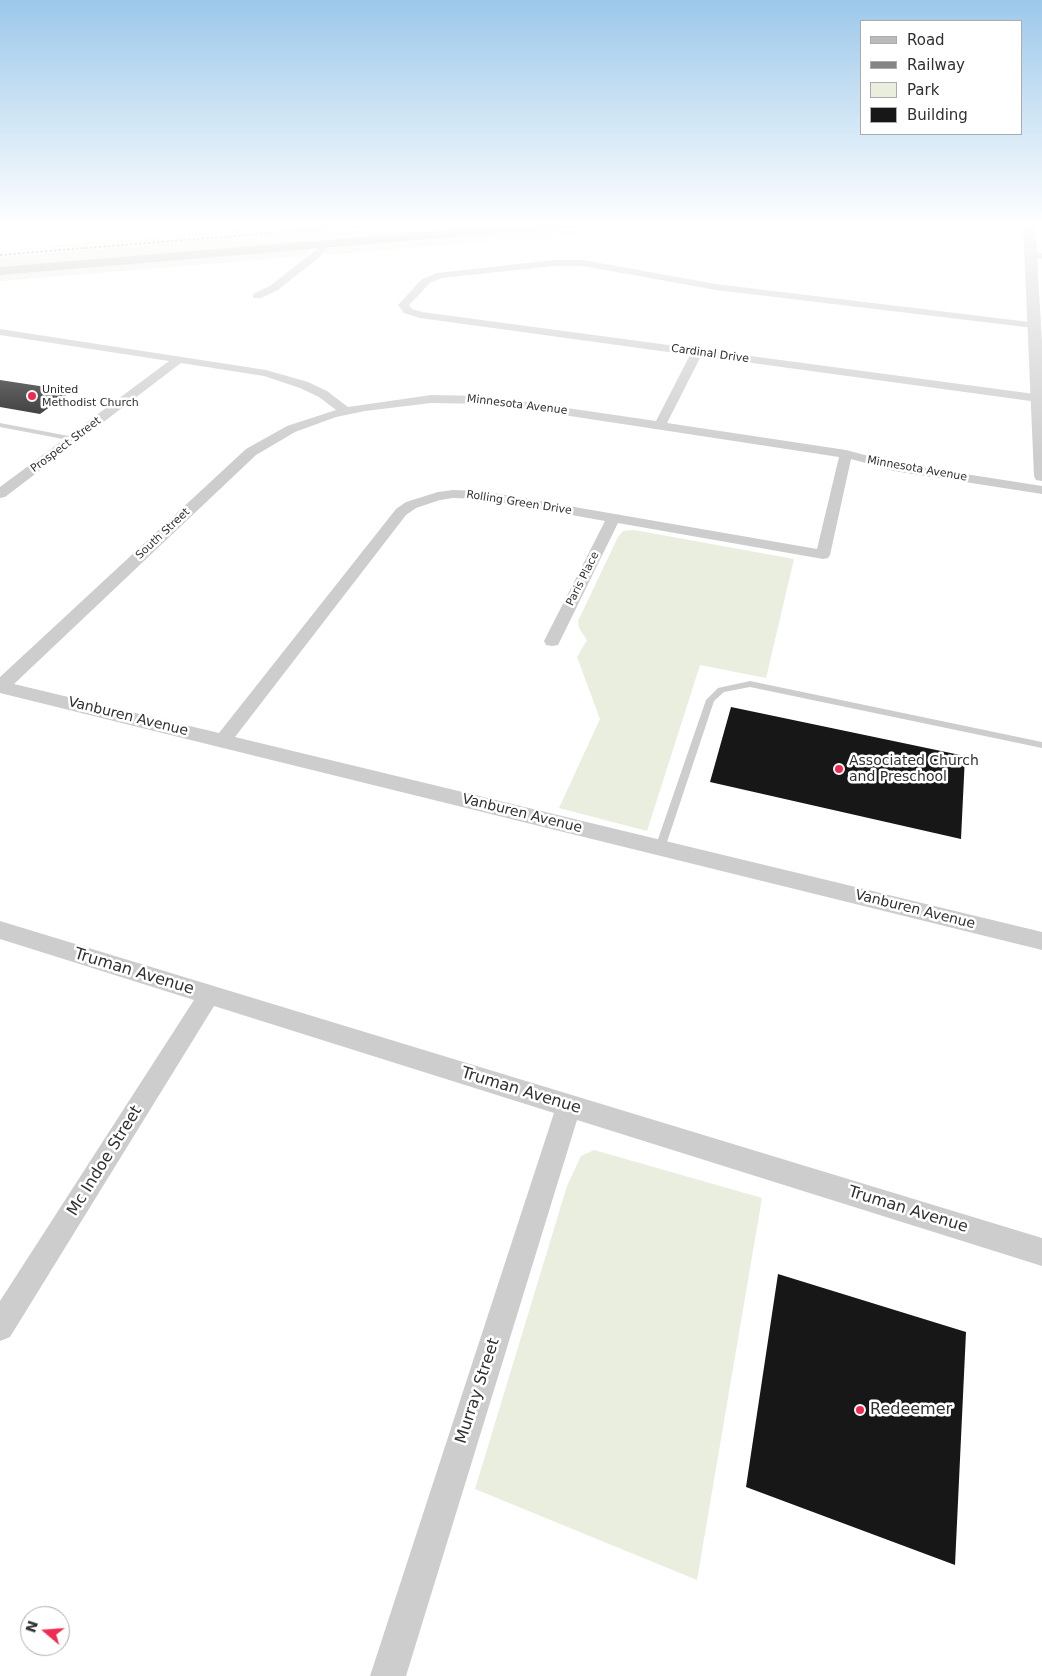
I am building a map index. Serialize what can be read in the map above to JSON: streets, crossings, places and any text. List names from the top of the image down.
{
  "streets": {
    "street": [
      "Cardinal Drive",
      "Minnesota Avenue",
      "Prospect Street",
      "Rolling Green Drive",
      "South Street",
      "Paris Place",
      "Vanburen Avenue",
      "Truman Avenue",
      "Mc Indoe Street",
      "Murray Street"
    ]
  },
  "crossings": [
    ["Minnesota Avenue", "Rolling Green Drive"],
    ["Minnesota Avenue", "South Street"],
    ["Rolling Green Drive", "Paris Place"],
    ["Rolling Green Drive", "Vanburen Avenue"],
    ["South Street", "Vanburen Avenue"],
    ["Truman Avenue", "Mc Indoe Street"],
    ["Truman Avenue", "Murray Street"]
  ],
  "places": ["United Methodist Church", "Associated Church and Preschool", "Redeemer"],
  "legend": [
    "Road",
    "Railway",
    "Park",
    "Building"
  ],
  "north": "left"
}
